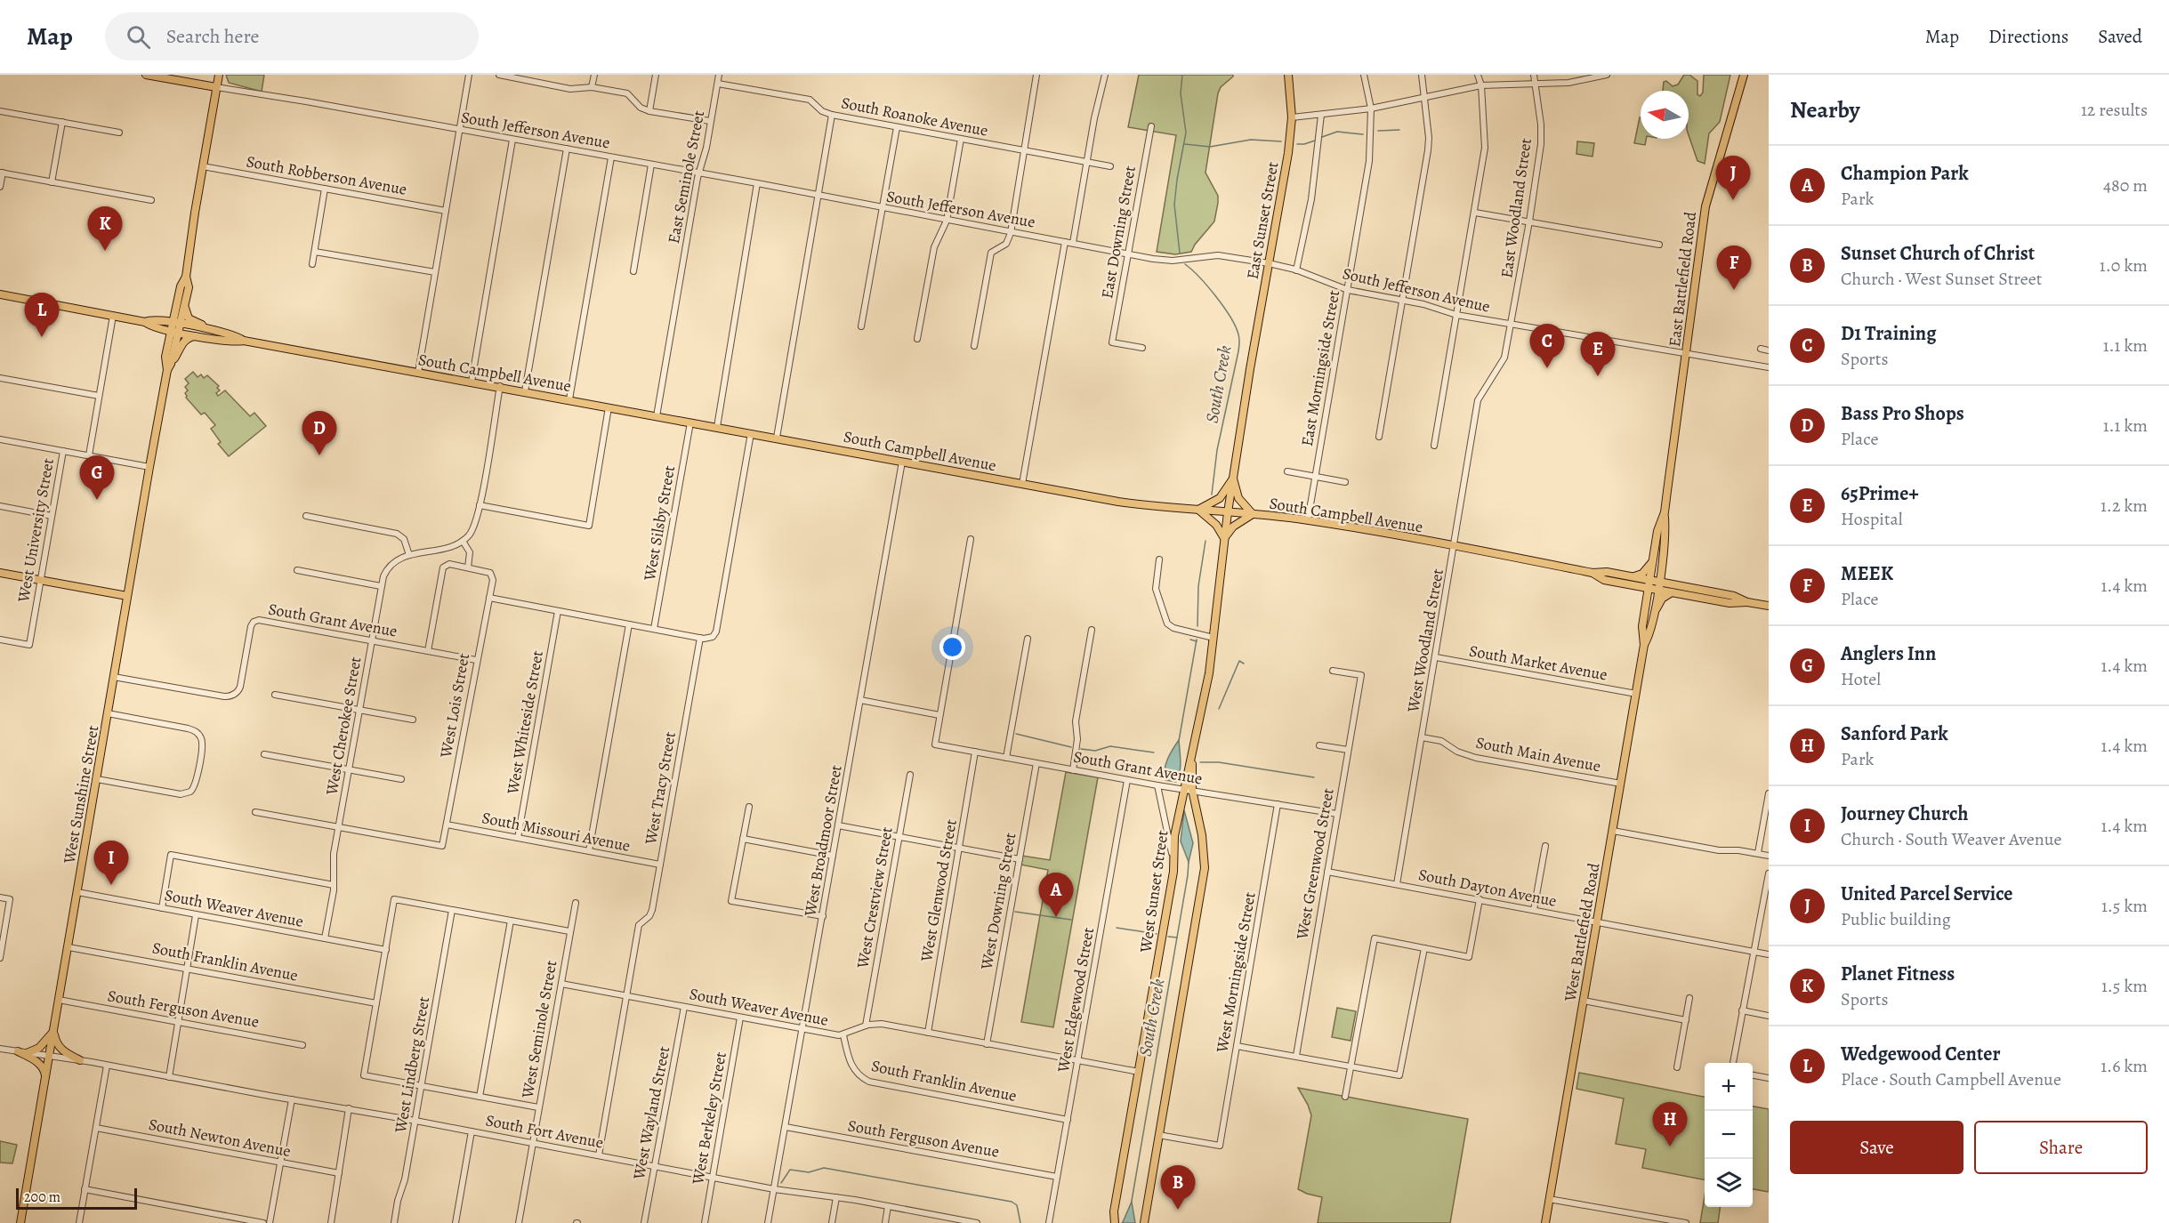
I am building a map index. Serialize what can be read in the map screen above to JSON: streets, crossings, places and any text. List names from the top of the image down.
{
  "streets": {
    "main road": [
      "South Jefferson Avenue",
      "East Sunset Street",
      "East Battlefield Road",
      "South Campbell Avenue",
      "West Sunshine Street",
      "West Sunset Street",
      "West Battlefield Road"
    ],
    "street": [
      "South Roanoke Avenue",
      "South Robberson Avenue",
      "East Seminole Street",
      "East Woodland Street",
      "East Downing Street",
      "East Morningside Street",
      "West Silsby Street",
      "West University Street",
      "South Grant Avenue",
      "West Woodland Street",
      "South Market Avenue",
      "West Lois Street",
      "West Whiteside Street",
      "West Cherokee Street",
      "South Main Avenue",
      "West Tracy Street",
      "South Missouri Avenue",
      "West Broadmoor Street",
      "West Greenwood Street",
      "South Dayton Avenue",
      "West Glenwood Street",
      "West Crestview Street",
      "West Downing Street",
      "South Weaver Avenue",
      "South Franklin Avenue",
      "West Morningside Street",
      "West Edgewood Street",
      "South Ferguson Avenue",
      "West Seminole Street",
      "West Lindberg Street",
      "West Wayland Street",
      "West Berkeley Street",
      "South Fort Avenue",
      "South Newton Avenue"
    ]
  },
  "crossings": [
    ["South Roanoke Avenue", "East Seminole Street"],
    ["South Jefferson Avenue", "East Seminole Street"],
    ["South Jefferson Avenue", "East Woodland Street"],
    ["South Jefferson Avenue", "East Sunset Street"],
    ["South Jefferson Avenue", "East Downing Street"],
    ["South Jefferson Avenue", "East Battlefield Road"],
    ["South Jefferson Avenue", "East Morningside Street"],
    ["South Jefferson Avenue", "West Sunshine Street"],
    ["South Robberson Avenue", "West Sunshine Street"],
    ["East Seminole Street", "South Campbell Avenue"],
    ["East Woodland Street", "West Woodland Street"],
    ["East Sunset Street", "West Sunset Street"],
    ["East Battlefield Road", "West Battlefield Road"],
    ["South Campbell Avenue", "West Silsby Street"],
    ["South Campbell Avenue", "West Woodland Street"],
    ["South Campbell Avenue", "West Sunshine Street"],
    ["South Campbell Avenue", "West Broadmoor Street"],
    ["South Campbell Avenue", "West Sunset Street"],
    ["South Campbell Avenue", "West Battlefield Road"],
    ["South Grant Avenue", "West Lois Street"],
    ["South Grant Avenue", "West Cherokee Street"],
    ["South Grant Avenue", "West Sunshine Street"],
    ["South Grant Avenue", "West Greenwood Street"],
    ["South Grant Avenue", "West Glenwood Street"],
    ["South Grant Avenue", "West Sunset Street"],
    ["South Grant Avenue", "West Downing Street"],
    ["South Grant Avenue", "West Morningside Street"],
    ["South Grant Avenue", "West Edgewood Street"],
    ["West Woodland Street", "South Market Avenue"],
    ["West Woodland Street", "South Main Avenue"],
    ["West Woodland Street", "South Dayton Avenue"],
    ["South Market Avenue", "West Battlefield Road"],
    ["West Lois Street", "West Cherokee Street"],
    ["West Lois Street", "South Missouri Avenue"],
    ["West Whiteside Street", "South Missouri Avenue"],
    ["West Cherokee Street", "South Weaver Avenue"],
    ["South Main Avenue", "West Battlefield Road"],
    ["West Tracy Street", "South Missouri Avenue"],
    ["West Tracy Street", "South Weaver Avenue"],
    ["West Tracy Street", "South Fort Avenue"],
    ["West Sunshine Street", "South Weaver Avenue"],
    ["West Sunshine Street", "South Franklin Avenue"],
    ["West Sunshine Street", "South Ferguson Avenue"],
    ["West Sunshine Street", "South Fort Avenue"],
    ["West Broadmoor Street", "South Weaver Avenue"],
    ["West Broadmoor Street", "South Ferguson Avenue"],
    ["West Broadmoor Street", "South Fort Avenue"],
    ["West Greenwood Street", "South Dayton Avenue"],
    ["South Dayton Avenue", "West Battlefield Road"],
    ["West Glenwood Street", "South Weaver Avenue"],
    ["West Sunset Street", "South Weaver Avenue"],
    ["West Sunset Street", "West Morningside Street"],
    ["West Crestview Street", "South Weaver Avenue"],
    ["West Downing Street", "South Weaver Avenue"],
    ["South Weaver Avenue", "South Franklin Avenue"],
    ["South Weaver Avenue", "West Edgewood Street"],
    ["South Weaver Avenue", "West Seminole Street"],
    ["South Weaver Avenue", "West Wayland Street"],
    ["South Weaver Avenue", "West Berkeley Street"],
    ["South Franklin Avenue", "West Edgewood Street"],
    ["West Edgewood Street", "South Ferguson Avenue"],
    ["West Seminole Street", "South Fort Avenue"],
    ["West Lindberg Street", "South Fort Avenue"],
    ["West Wayland Street", "South Fort Avenue"],
    ["West Berkeley Street", "South Fort Avenue"]
  ],
  "water": ["South Creek"],
  "scale_bar": "200 m",
  "north": "left",
  "page": {
    "header": "Map",
    "search": "Search here",
    "nav": ["Map", "Directions", "Saved"],
    "heading": ["Nearby", "12 results"],
    "list": [
      {
        "mark": "A",
        "name": "Champion Park",
        "note": "Park",
        "value": "480 m"
      },
      {
        "mark": "B",
        "name": "Sunset Church of Christ",
        "note": "Church · West Sunset Street",
        "value": "1.0 km"
      },
      {
        "mark": "C",
        "name": "D1 Training",
        "note": "Sports",
        "value": "1.1 km"
      },
      {
        "mark": "D",
        "name": "Bass Pro Shops",
        "note": "Place",
        "value": "1.1 km"
      },
      {
        "mark": "E",
        "name": "65Prime+",
        "note": "Hospital",
        "value": "1.2 km"
      },
      {
        "mark": "F",
        "name": "MEEK",
        "note": "Place",
        "value": "1.4 km"
      },
      {
        "mark": "G",
        "name": "Anglers Inn",
        "note": "Hotel",
        "value": "1.4 km"
      },
      {
        "mark": "H",
        "name": "Sanford Park",
        "note": "Park",
        "value": "1.4 km"
      },
      {
        "mark": "I",
        "name": "Journey Church",
        "note": "Church · South Weaver Avenue",
        "value": "1.4 km"
      },
      {
        "mark": "J",
        "name": "United Parcel Service",
        "note": "Public building",
        "value": "1.5 km"
      },
      {
        "mark": "K",
        "name": "Planet Fitness",
        "note": "Sports",
        "value": "1.5 km"
      },
      {
        "mark": "L",
        "name": "Wedgewood Center",
        "note": "Place · South Campbell Avenue",
        "value": "1.6 km"
      }
    ],
    "pins": [
      "J",
      "K",
      "F",
      "L",
      "C",
      "E",
      "D",
      "G",
      "I",
      "A",
      "H",
      "B"
    ],
    "map_buttons": ["+", "−"],
    "buttons": ["Save", "Share"],
    "scale": "200 m"
  }
}
